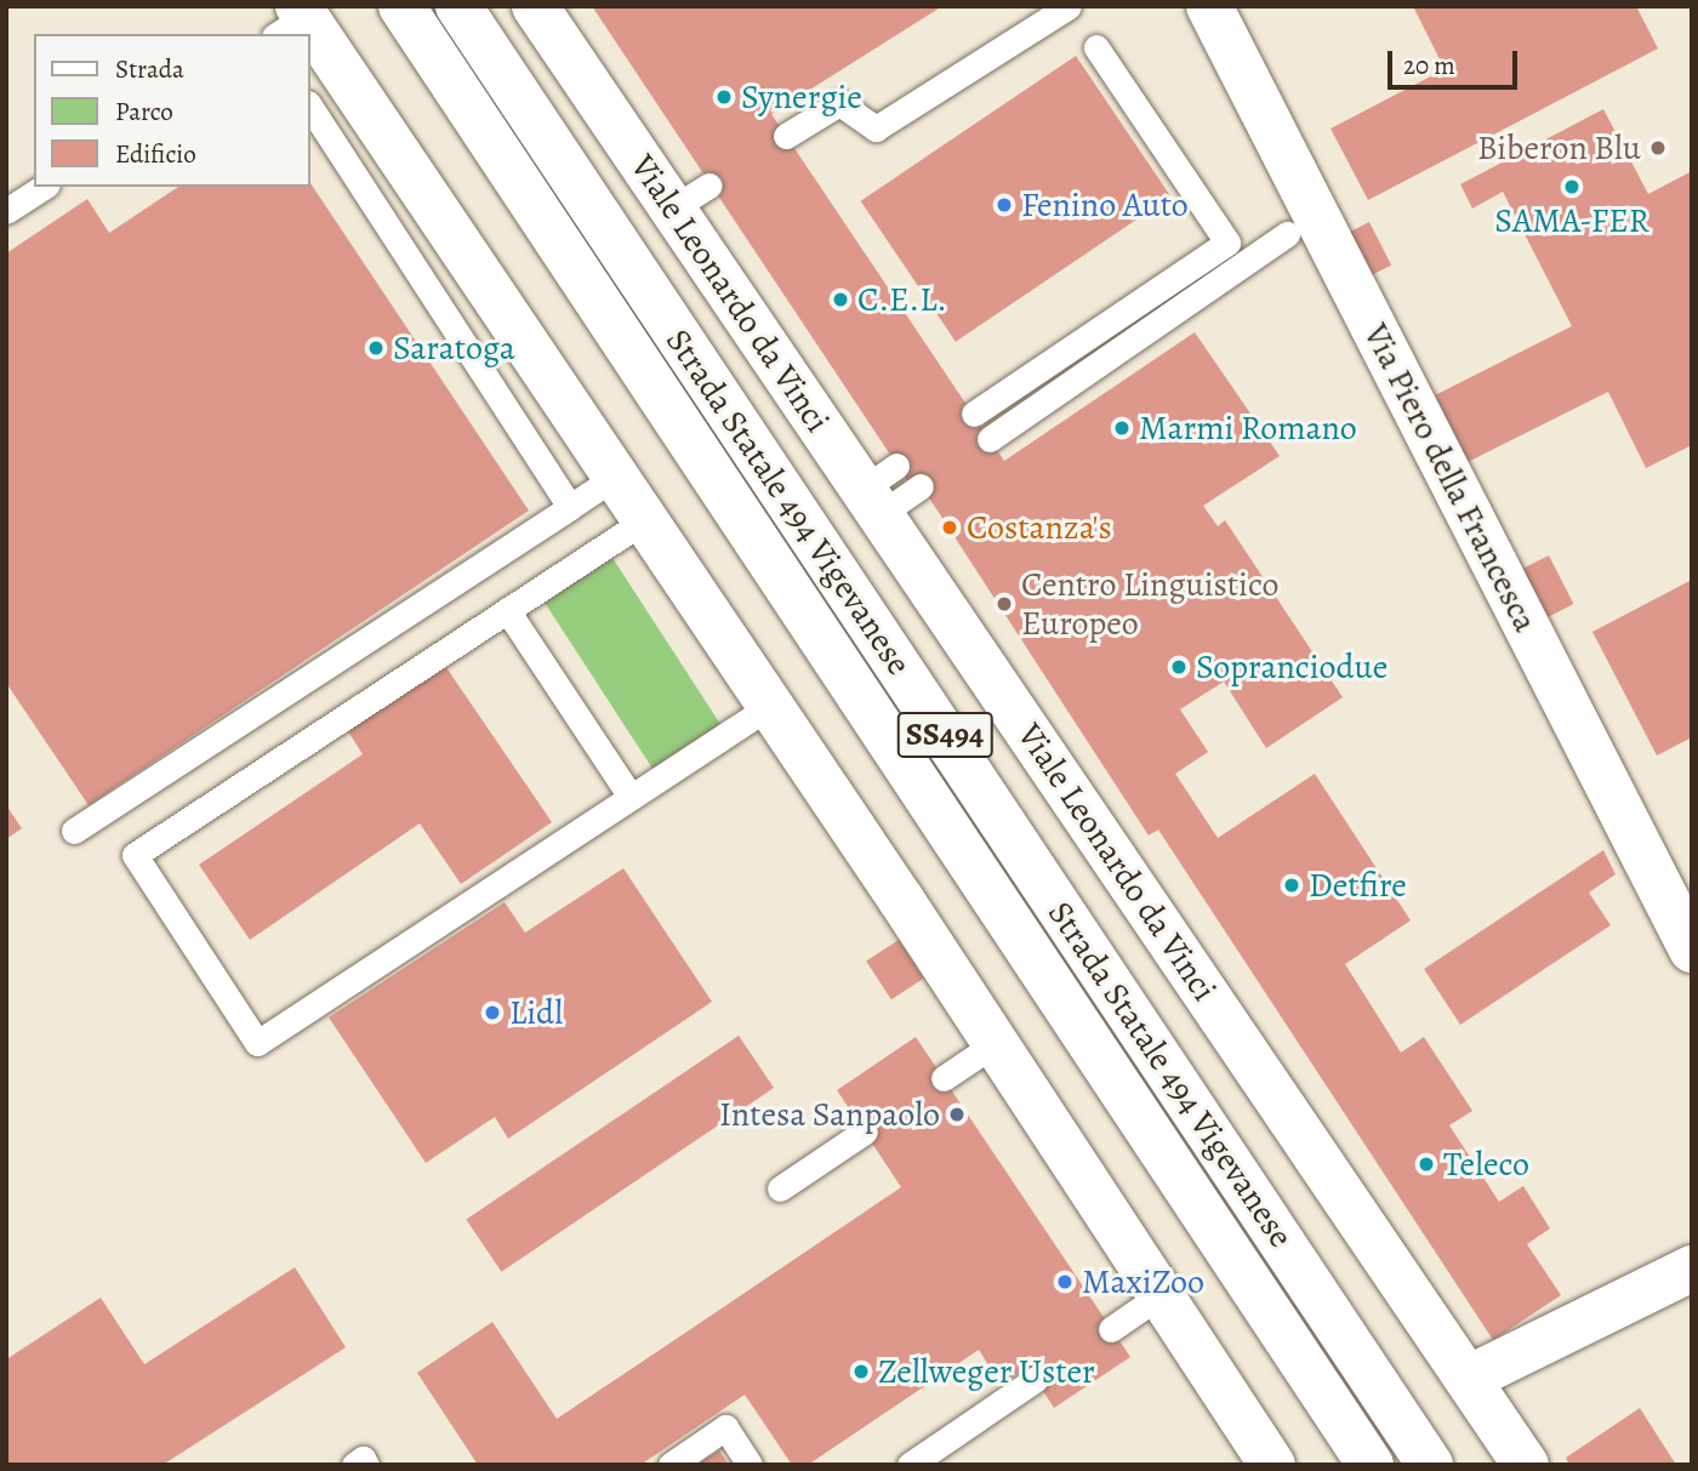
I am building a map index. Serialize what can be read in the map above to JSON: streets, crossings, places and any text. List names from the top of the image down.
{
  "streets": {
    "street": [
      "Viale Leonardo da Vinci",
      "Via Piero della Francesca",
      "Strada Statale 494 Vigevanese",
      "SS494"
    ]
  },
  "places": [
    "Synergie",
    "Biberon Blu",
    "SAMA-FER",
    "Fenino Auto",
    "C.E.L.",
    "Saratoga",
    "Marmi Romano",
    "Costanza's",
    "Centro Linguistico Europeo",
    "Sopranciodue",
    "Detfire",
    "Lidl",
    "Intesa Sanpaolo",
    "Teleco",
    "MaxiZoo",
    "Zellweger Uster"
  ],
  "legend": ["Strada", "Parco", "Edificio"],
  "scale_bar": "20 m"
}
